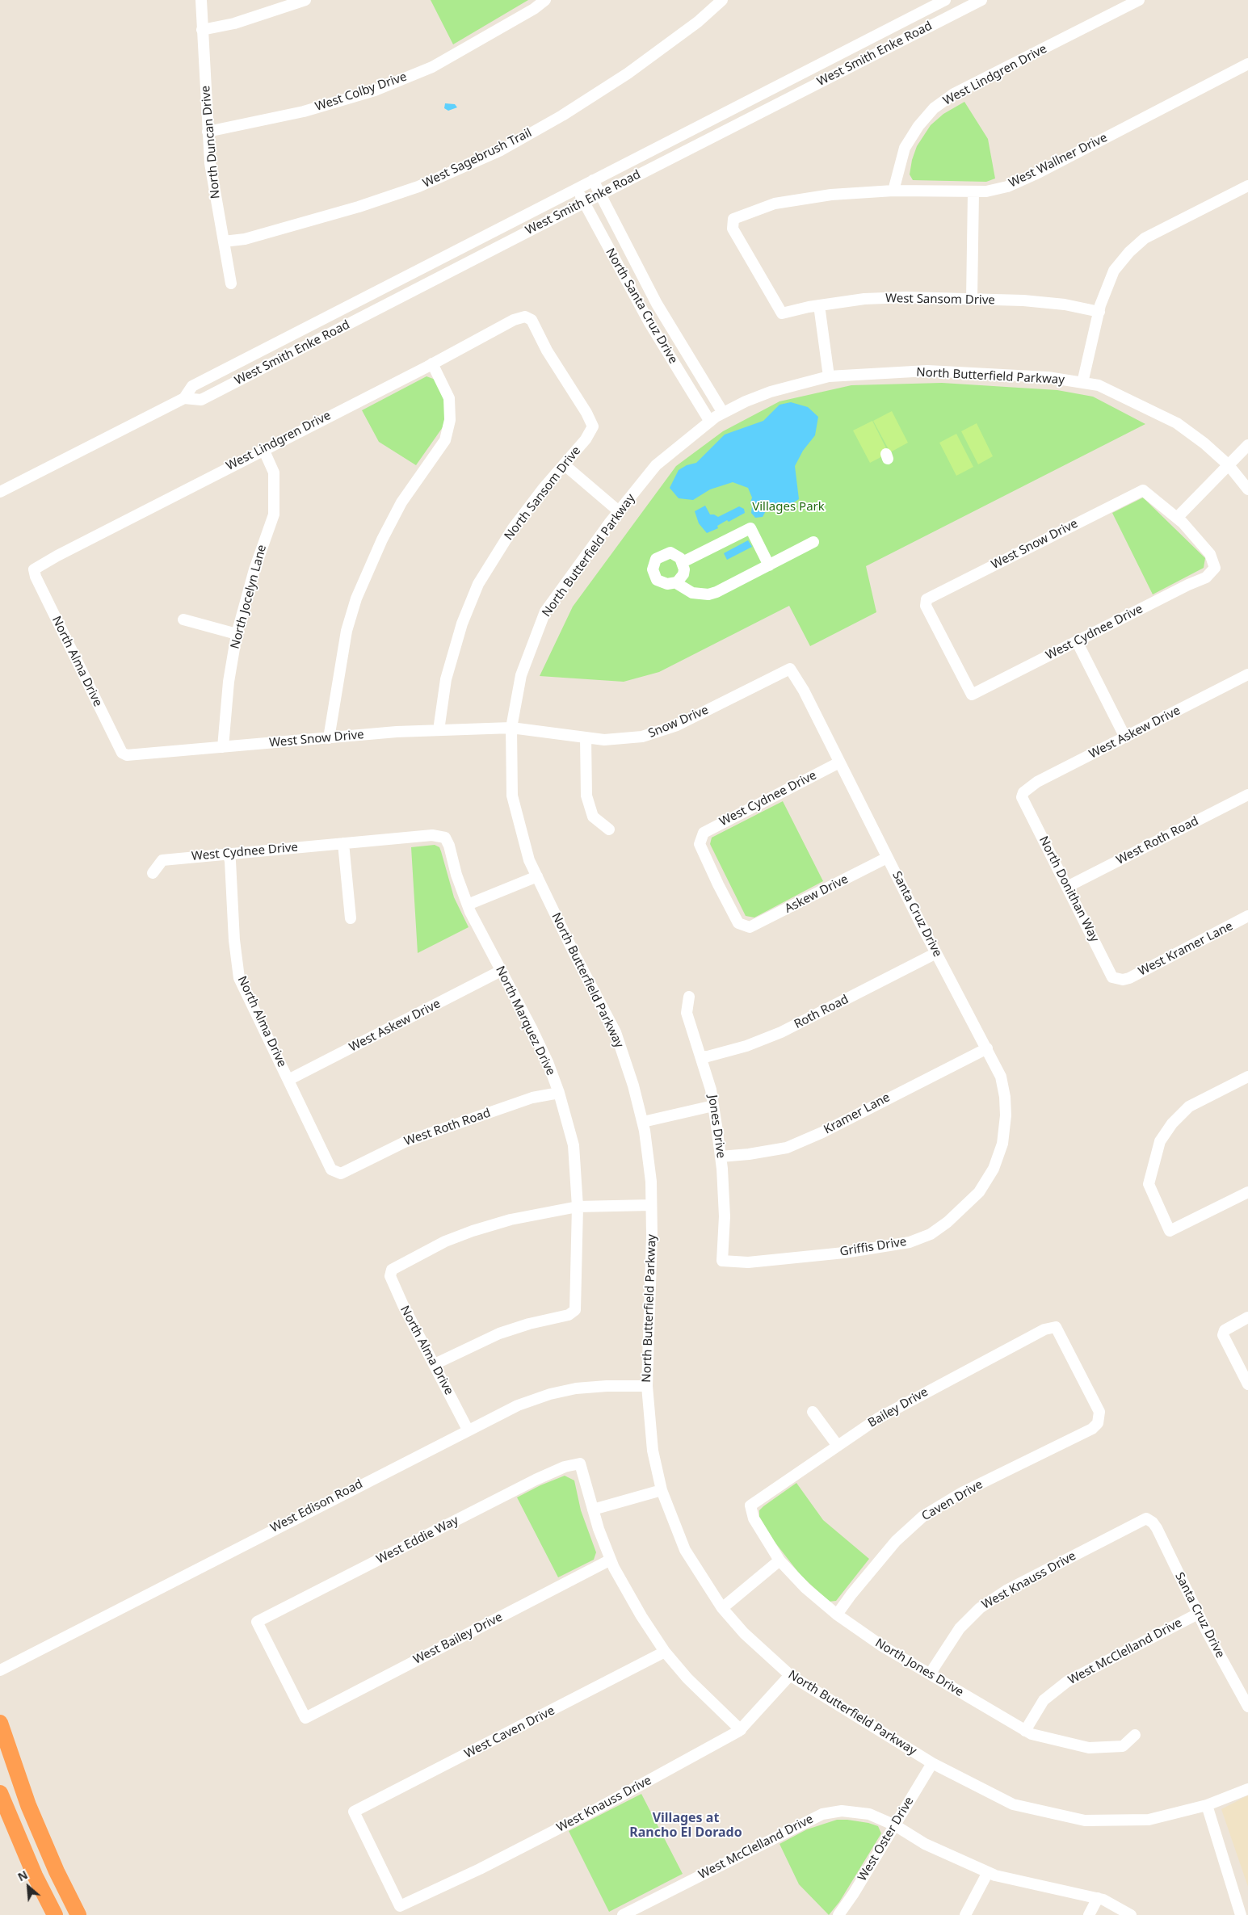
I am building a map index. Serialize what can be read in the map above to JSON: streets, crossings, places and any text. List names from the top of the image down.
{
  "streets": {
    "street": [
      "West Smith Enke Road",
      "West Lindgren Drive",
      "West Colby Drive",
      "North Duncan Drive",
      "West Sagebrush Trail",
      "West Wallner Drive",
      "West Sansom Drive",
      "North Santa Cruz Drive",
      "North Butterfield Parkway",
      "North Sansom Drive",
      "West Snow Drive",
      "North Jocelyn Lane",
      "West Cydnee Drive",
      "North Alma Drive",
      "Snow Drive",
      "West Askew Drive",
      "West Roth Road",
      "North Donithan Way",
      "Askew Drive",
      "Santa Cruz Drive",
      "West Kramer Lane",
      "Roth Road",
      "North Marquez Drive",
      "Kramer Lane",
      "Jones Drive",
      "Griffis Drive",
      "Bailey Drive",
      "Caven Drive",
      "West Edison Road",
      "West Eddie Way",
      "West Knauss Drive",
      "West Bailey Drive",
      "West McClelland Drive",
      "North Jones Drive",
      "West Caven Drive",
      "West Oster Drive"
    ]
  },
  "crossings": [
    ["West Smith Enke Road", "North Santa Cruz Drive"],
    ["West Lindgren Drive", "West Wallner Drive"],
    ["West Lindgren Drive", "North Sansom Drive"],
    ["West Lindgren Drive", "North Jocelyn Lane"],
    ["West Lindgren Drive", "North Alma Drive"],
    ["West Colby Drive", "North Duncan Drive"],
    ["North Duncan Drive", "West Sagebrush Trail"],
    ["West Wallner Drive", "West Sansom Drive"],
    ["North Santa Cruz Drive", "North Butterfield Parkway"],
    ["North Butterfield Parkway", "West Snow Drive"],
    ["North Butterfield Parkway", "Snow Drive"],
    ["North Butterfield Parkway", "West Edison Road"],
    ["North Butterfield Parkway", "West Knauss Drive"],
    ["North Butterfield Parkway", "West Oster Drive"],
    ["North Sansom Drive", "West Snow Drive"],
    ["West Snow Drive", "North Jocelyn Lane"],
    ["West Snow Drive", "West Cydnee Drive"],
    ["West Snow Drive", "North Alma Drive"],
    ["West Snow Drive", "Snow Drive"],
    ["West Cydnee Drive", "North Alma Drive"],
    ["West Cydnee Drive", "Askew Drive"],
    ["West Cydnee Drive", "Santa Cruz Drive"],
    ["West Cydnee Drive", "North Marquez Drive"],
    ["North Alma Drive", "West Askew Drive"],
    ["North Alma Drive", "West Roth Road"],
    ["North Alma Drive", "North Marquez Drive"],
    ["North Alma Drive", "West Edison Road"],
    ["Snow Drive", "Santa Cruz Drive"],
    ["West Askew Drive", "North Donithan Way"],
    ["West Askew Drive", "North Marquez Drive"],
    ["West Roth Road", "North Donithan Way"],
    ["West Roth Road", "North Marquez Drive"],
    ["North Donithan Way", "West Kramer Lane"],
    ["Askew Drive", "Santa Cruz Drive"],
    ["Santa Cruz Drive", "Roth Road"],
    ["Santa Cruz Drive", "Kramer Lane"],
    ["Santa Cruz Drive", "Griffis Drive"],
    ["Santa Cruz Drive", "West Knauss Drive"],
    ["Santa Cruz Drive", "West McClelland Drive"],
    ["Roth Road", "Jones Drive"],
    ["Kramer Lane", "Jones Drive"],
    ["Jones Drive", "Griffis Drive"],
    ["Bailey Drive", "Caven Drive"],
    ["Bailey Drive", "North Jones Drive"],
    ["Caven Drive", "North Jones Drive"],
    ["West Eddie Way", "West Bailey Drive"],
    ["West Knauss Drive", "North Jones Drive"],
    ["West Knauss Drive", "West Caven Drive"],
    ["West McClelland Drive", "North Jones Drive"],
    ["West McClelland Drive", "West Oster Drive"]
  ],
  "districts": ["Villages at Rancho El Dorado"],
  "parks": ["Villages Park"],
  "north": "top left"
}
